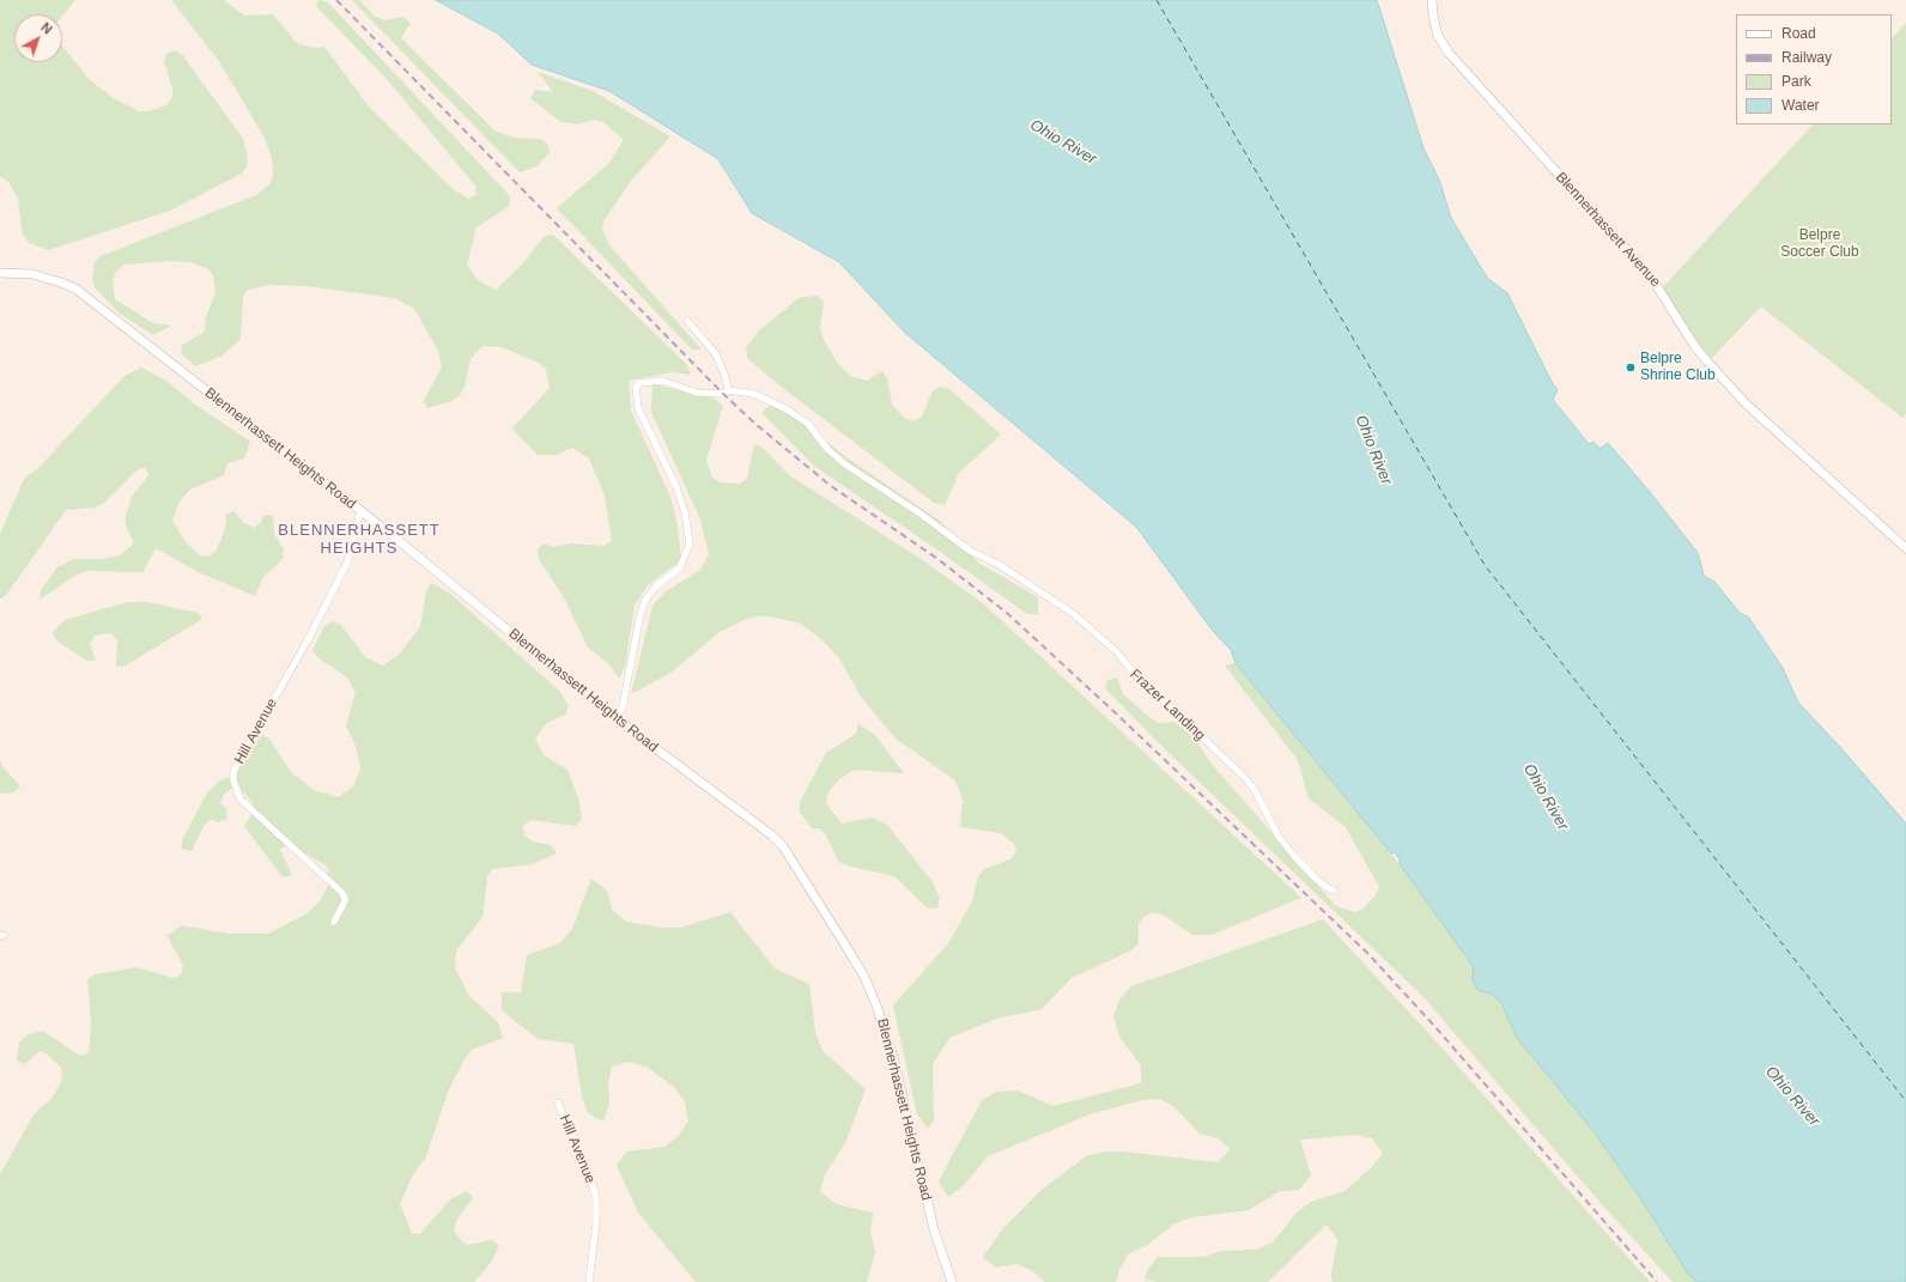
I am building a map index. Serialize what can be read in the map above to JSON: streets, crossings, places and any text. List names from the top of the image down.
{
  "streets": {
    "street": [
      "Blennerhassett Avenue",
      "Blennerhassett Heights Road",
      "Frazer Landing",
      "Hill Avenue"
    ]
  },
  "crossings": [
    ["Blennerhassett Heights Road", "Frazer Landing"],
    ["Blennerhassett Heights Road", "Hill Avenue"]
  ],
  "districts": ["BLENNERHASSETT HEIGHTS"],
  "water": ["Ohio River"],
  "parks": ["Belpre Soccer Club"],
  "places": ["Belpre Shrine Club"],
  "legend": [
    "Road",
    "Railway",
    "Park",
    "Water"
  ],
  "north": "top right"
}
